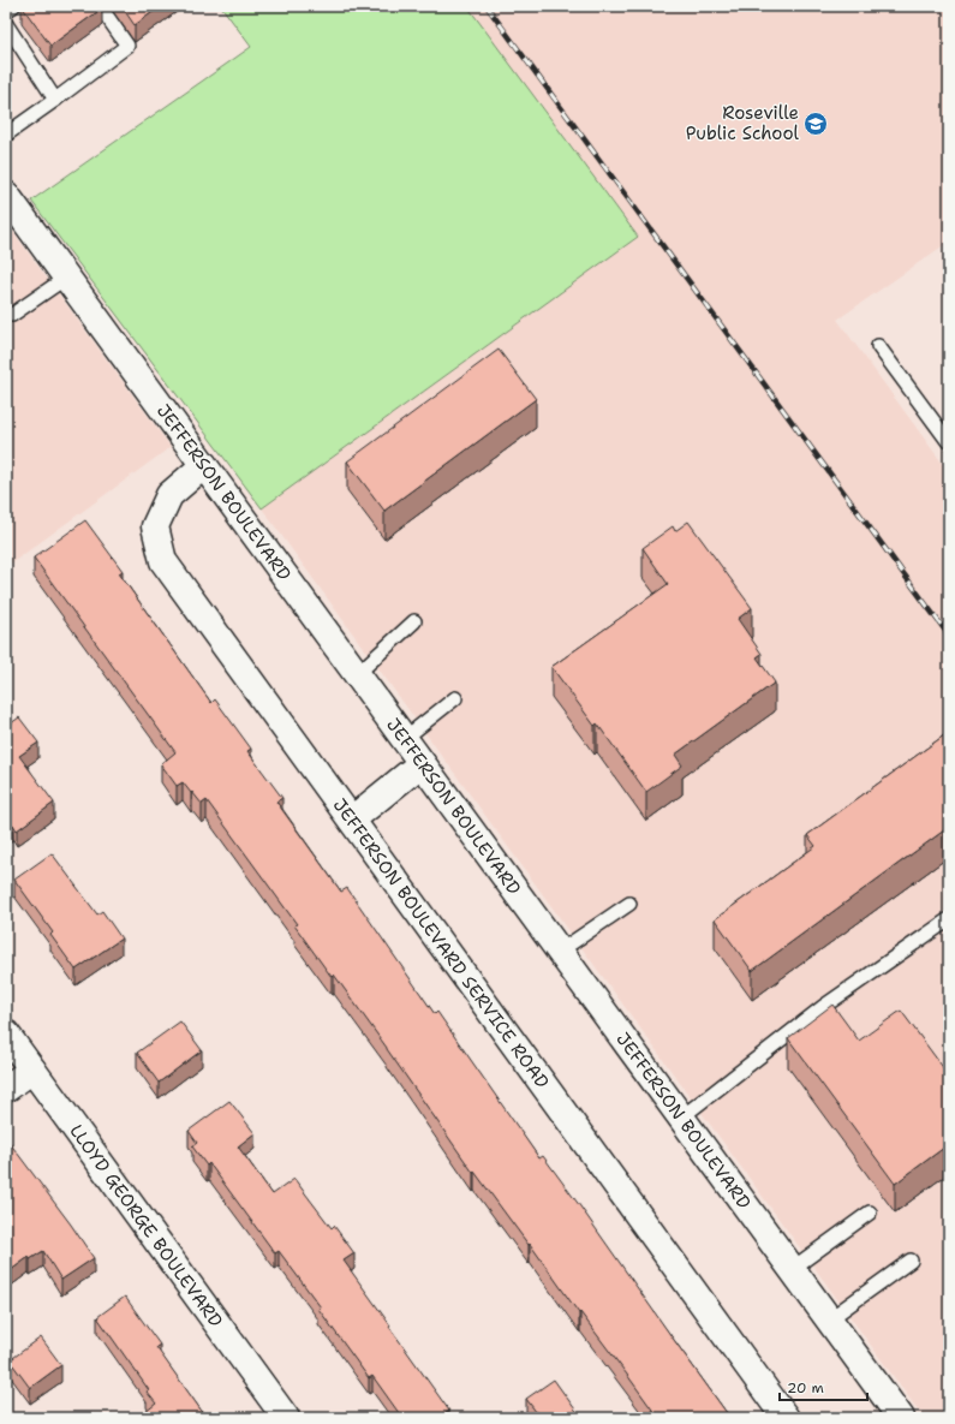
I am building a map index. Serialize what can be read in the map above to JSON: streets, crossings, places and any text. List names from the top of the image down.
{
  "streets": {
    "street": ["JEFFERSON BOULEVARD", "JEFFERSON BOULEVARD SERVICE ROAD", "LLOYD GEORGE BOULEVARD"]
  },
  "crossings": [
    ["JEFFERSON BOULEVARD", "JEFFERSON BOULEVARD SERVICE ROAD"]
  ],
  "places": {
    "school or university": ["Roseville Public School"]
  },
  "scale_bar": "20 m"
}
